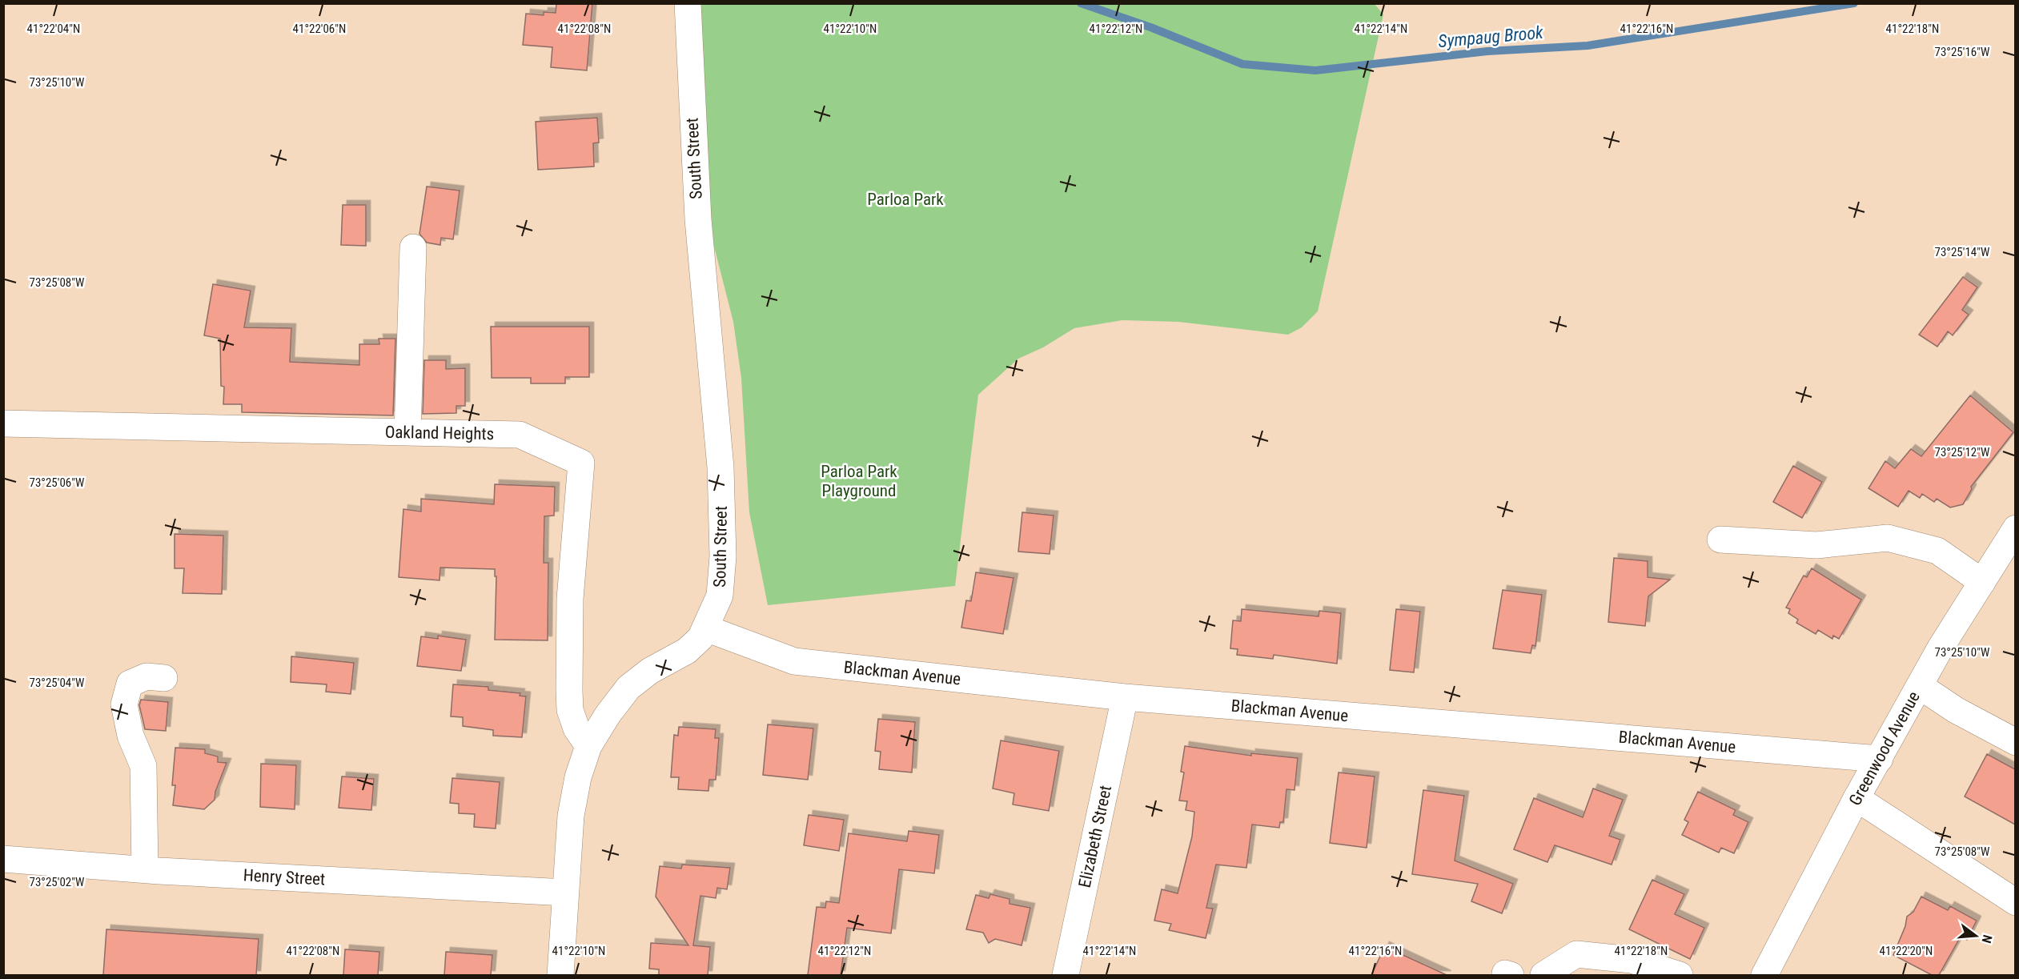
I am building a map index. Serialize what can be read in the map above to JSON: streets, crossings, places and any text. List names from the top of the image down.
{
  "streets": {
    "street": [
      "South Street",
      "Oakland Heights",
      "Blackman Avenue",
      "Greenwood Avenue",
      "Elizabeth Street",
      "Henry Street"
    ]
  },
  "crossings": [
    ["South Street", "Oakland Heights"],
    ["South Street", "Blackman Avenue"],
    ["South Street", "Henry Street"],
    ["Blackman Avenue", "Greenwood Avenue"],
    ["Blackman Avenue", "Elizabeth Street"]
  ],
  "water": ["Sympaug Brook"],
  "parks": ["Parloa Park", "Parloa Park Playground"],
  "north": "right",
  "coordinates": [
    "41°22'04\"N",
    "41°22'06\"N",
    "41°22'08\"N",
    "41°22'10\"N",
    "41°22'12\"N",
    "41°22'14\"N",
    "41°22'16\"N",
    "41°22'18\"N",
    "73°25'16\"W",
    "73°25'10\"W",
    "73°25'14\"W",
    "73°25'08\"W",
    "73°25'12\"W",
    "73°25'06\"W",
    "73°25'04\"W",
    "73°25'02\"W",
    "41°22'20\"N"
  ]
}
